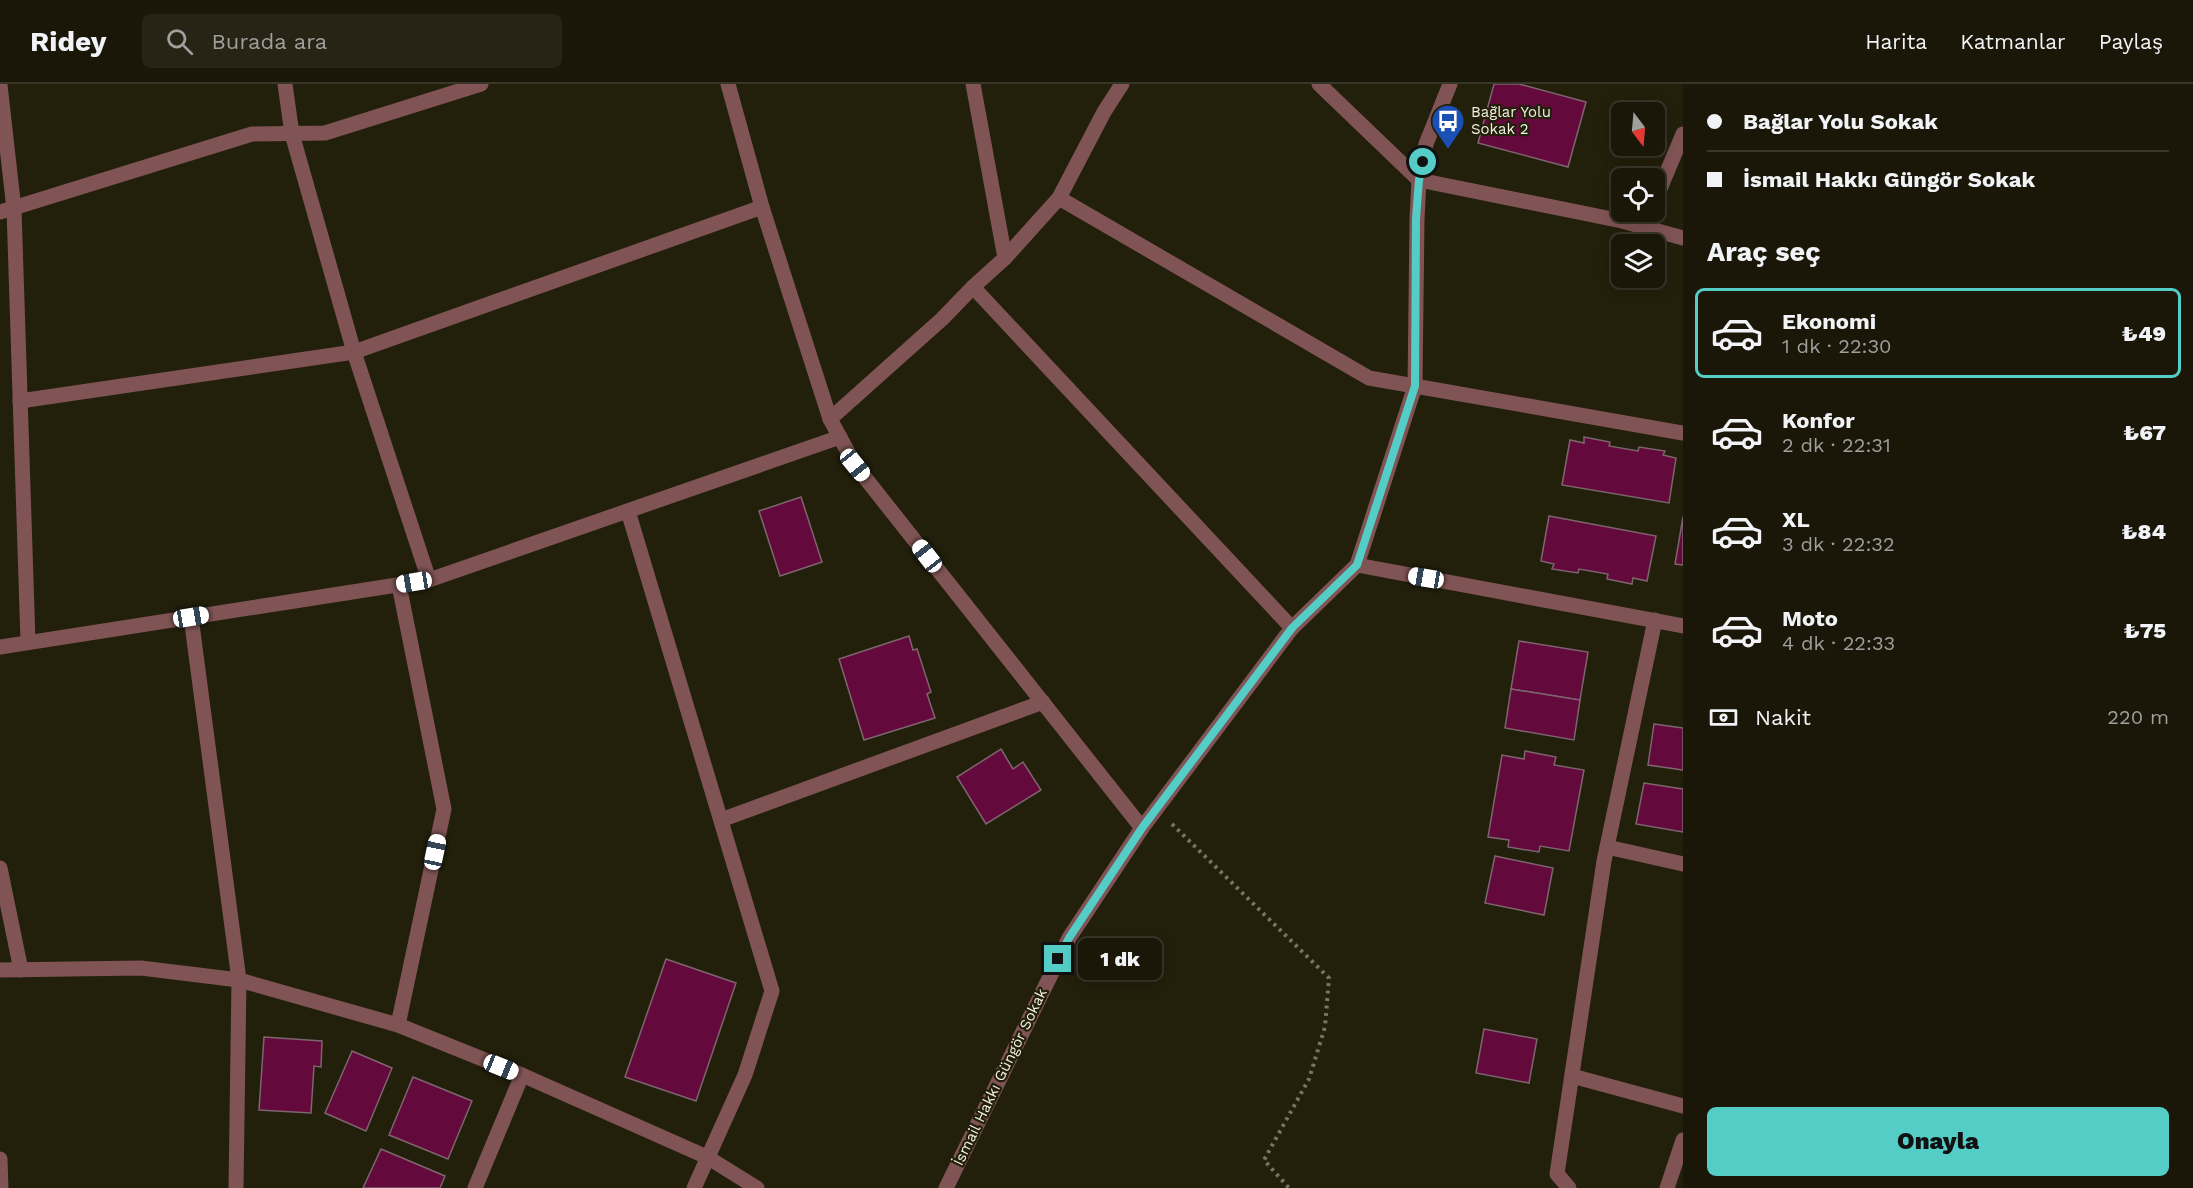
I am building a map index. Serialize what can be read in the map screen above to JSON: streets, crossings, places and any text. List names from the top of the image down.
{
  "streets": {
    "street": ["İsmail Hakkı Güngör Sokak"]
  },
  "places": {
    "bus stop": ["Bağlar Yolu Sokak 2"]
  },
  "north": "bottom",
  "page": {
    "header": "Ridey",
    "search": "Burada ara",
    "nav": ["Harita", "Katmanlar", "Paylaş"],
    "banner": ["Bağlar Yolu Sokak", "İsmail Hakkı Güngör Sokak"],
    "heading": "Araç seç",
    "list": [
      {
        "name": "Ekonomi",
        "note": "1 dk · 22:30",
        "value": "₺49"
      },
      {
        "name": "Konfor",
        "note": "2 dk · 22:31",
        "value": "₺67"
      },
      {
        "name": "XL",
        "note": "3 dk · 22:32",
        "value": "₺84"
      },
      {
        "name": "Moto",
        "note": "4 dk · 22:33",
        "value": "₺75"
      }
    ],
    "pay": ["Nakit", "220 m"],
    "bubble": "1 dk",
    "buttons": "Onayla"
  }
}
